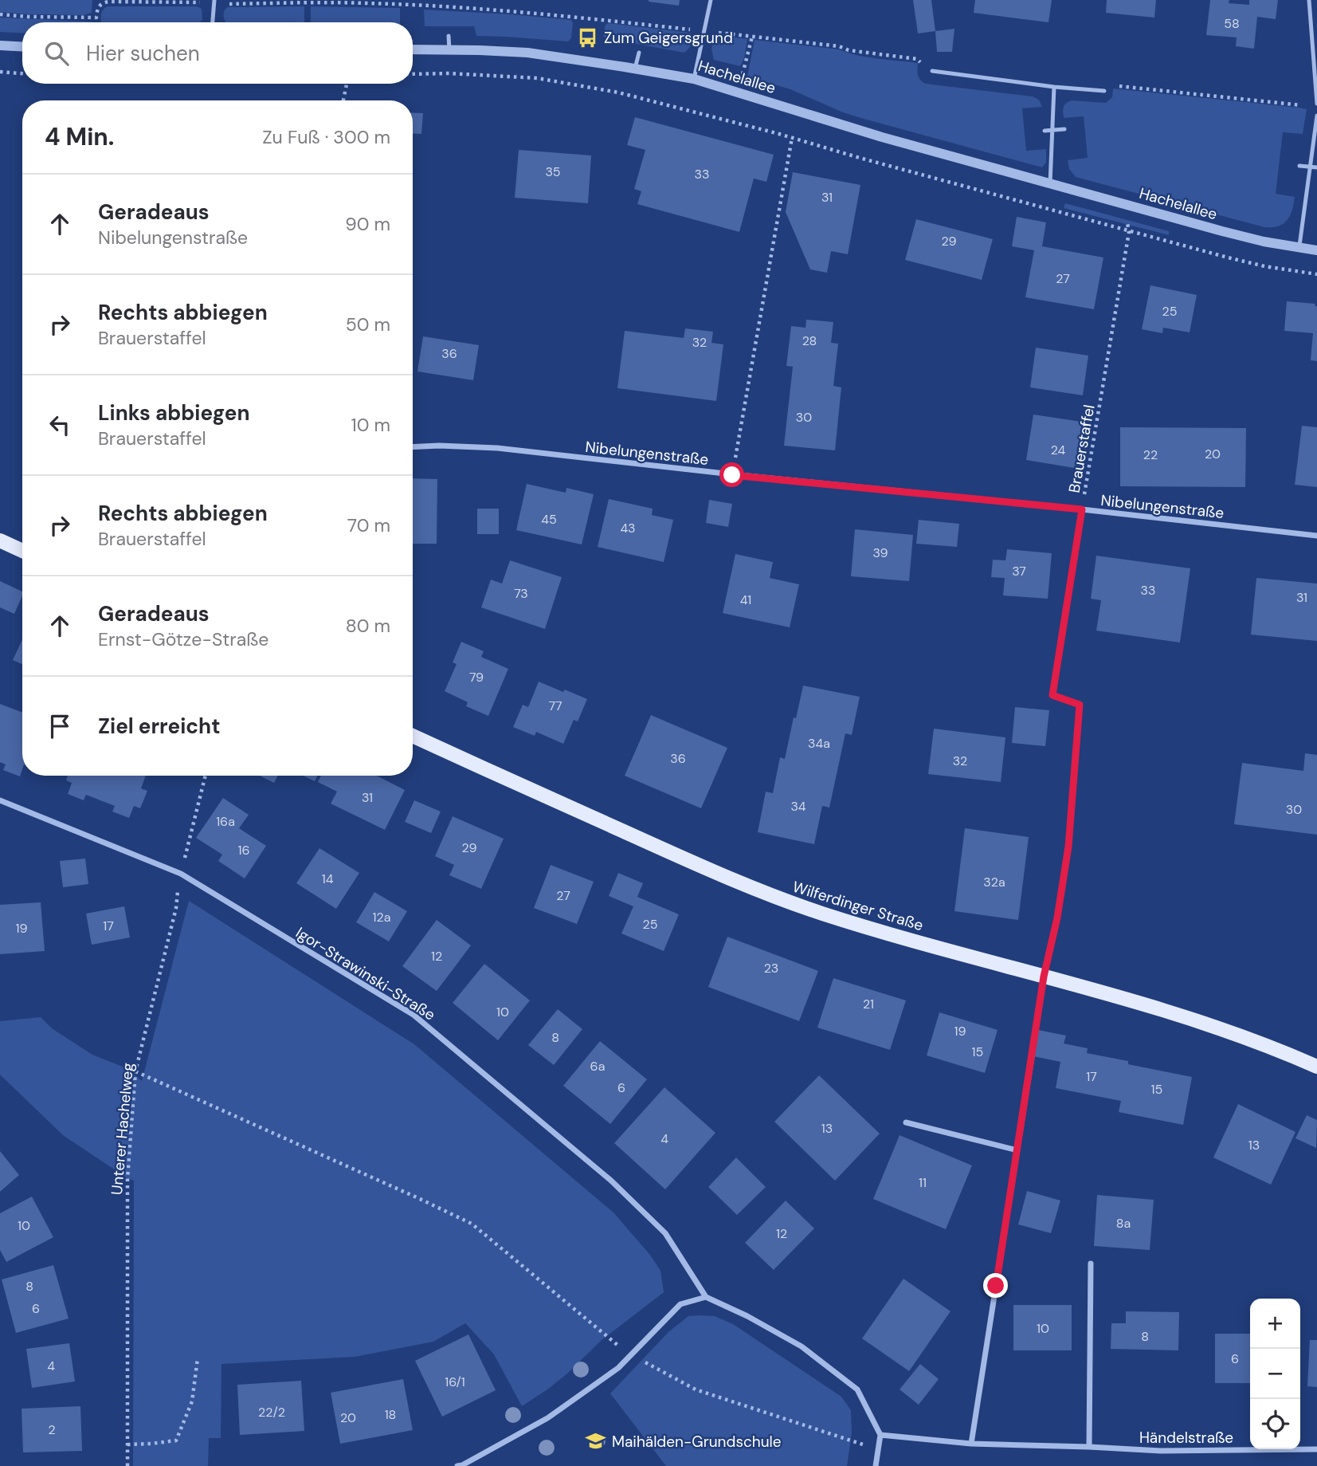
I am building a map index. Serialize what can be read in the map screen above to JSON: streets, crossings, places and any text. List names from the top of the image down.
{
  "streets": {
    "main road": ["Wilferdinger Straße"],
    "street": [
      "Hachelallee",
      "Nibelungenstraße",
      "Igor-Strawinski-Straße",
      "Händelstraße"
    ],
    "path": ["Brauerstaffel", "Unterer Hachelweg"]
  },
  "crossings": [
    ["Hachelallee", "Brauerstaffel"],
    ["Brauerstaffel", "Nibelungenstraße"],
    ["Brauerstaffel", "Wilferdinger Straße"],
    ["Igor-Strawinski-Straße", "Unterer Hachelweg"]
  ],
  "places": {
    "bus stop": ["Zum Geigersgrund"],
    "school or university": ["Maihälden-Grundschule"]
  },
  "house_numbers": [
    "58",
    "35",
    "33",
    "31",
    "29",
    "27",
    "25",
    "28",
    "32",
    "36",
    "30",
    "24",
    "20",
    "22",
    "45",
    "43",
    "39",
    "37",
    "33",
    "73",
    "31",
    "41",
    "79",
    "77",
    "34a",
    "36",
    "32",
    "31",
    "34",
    "30",
    "16a",
    "29",
    "16",
    "14",
    "32a",
    "27",
    "12a",
    "25",
    "17",
    "19",
    "12",
    "23",
    "21",
    "10",
    "19",
    "8",
    "15",
    "6a",
    "17",
    "6",
    "15",
    "13",
    "4",
    "13",
    "11",
    "8a",
    "10",
    "12",
    "8",
    "6",
    "10",
    "8",
    "6",
    "4",
    "16/1",
    "22/2",
    "18",
    "20",
    "2"
  ],
  "page": {
    "search": "Hier suchen",
    "heading": ["4 Min.", "Zu Fuß · 300 m"],
    "list": [
      ["Geradeaus", "Nibelungenstraße", "90 m"],
      ["Rechts abbiegen", "Brauerstaffel", "50 m"],
      ["Links abbiegen", "Brauerstaffel", "10 m"],
      ["Rechts abbiegen", "Brauerstaffel", "70 m"],
      ["Geradeaus", "Ernst-Götze-Straße", "80 m"],
      "Ziel erreicht"
    ],
    "map_buttons": ["+", "−"]
  }
}
